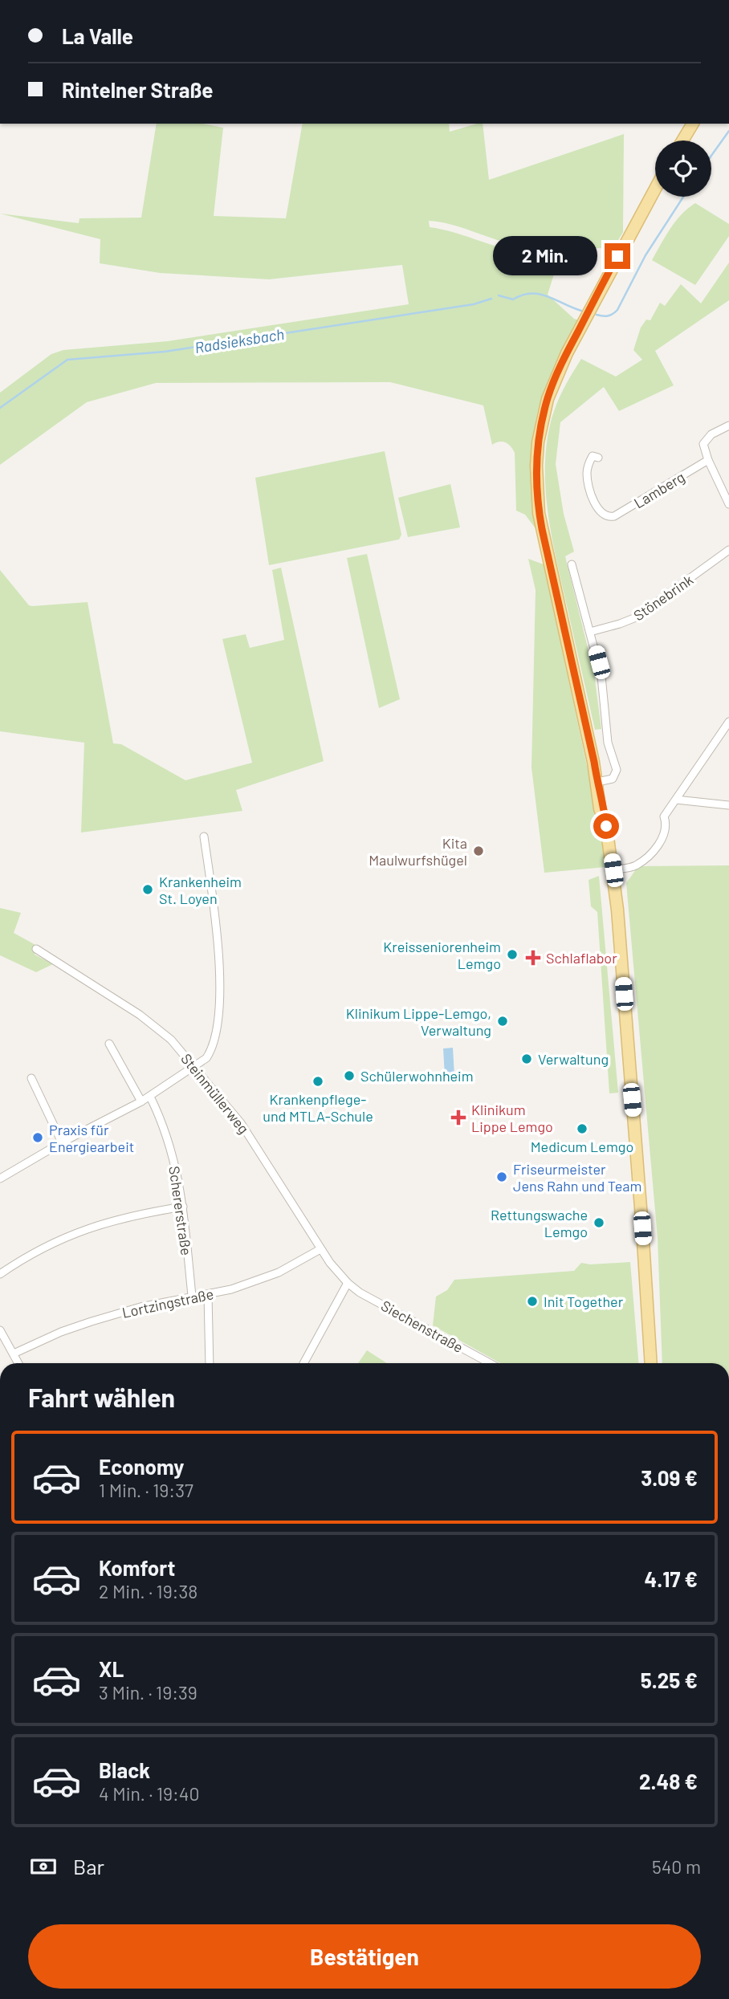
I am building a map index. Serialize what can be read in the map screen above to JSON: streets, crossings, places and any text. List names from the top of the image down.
{
  "streets": {
    "street": [
      "Lamberg",
      "Stönebrink",
      "Steinmüllerweg",
      "Schererstraße",
      "Lortzingstraße",
      "Siechenstraße"
    ]
  },
  "crossings": [
    ["Steinmüllerweg", "Lortzingstraße"],
    ["Steinmüllerweg", "Siechenstraße"],
    ["Schererstraße", "Lortzingstraße"]
  ],
  "water": ["Radsieksbach"],
  "places": {
    "other": [
      "Kita Maulwurfshügel",
      "Krankenheim St. Loyen",
      "Kreisseniorenheim Lemgo",
      "Klinikum Lippe-Lemgo, Verwaltung",
      "Verwaltung",
      "Schülerwohnheim",
      "Krankenpflege- und MTLA-Schule",
      "Medicum Lemgo",
      "Praxis für Energiearbeit",
      "Friseurmeister Jens Rahn und Team",
      "Rettungswache Lemgo",
      "Init Together"
    ],
    "health": ["Schlaflabor", "Klinikum Lippe Lemgo"]
  },
  "page": {
    "banner": ["La Valle", "Rintelner Straße"],
    "bubble": "2 Min.",
    "heading": "Fahrt wählen",
    "list": [
      {
        "name": "Economy",
        "note": "1 Min. · 19:37",
        "value": "3.09 €"
      },
      {
        "name": "Komfort",
        "note": "2 Min. · 19:38",
        "value": "4.17 €"
      },
      {
        "name": "XL",
        "note": "3 Min. · 19:39",
        "value": "5.25 €"
      },
      {
        "name": "Black",
        "note": "4 Min. · 19:40",
        "value": "2.48 €"
      }
    ],
    "pay": ["Bar", "540 m"],
    "buttons": "Bestätigen"
  }
}
